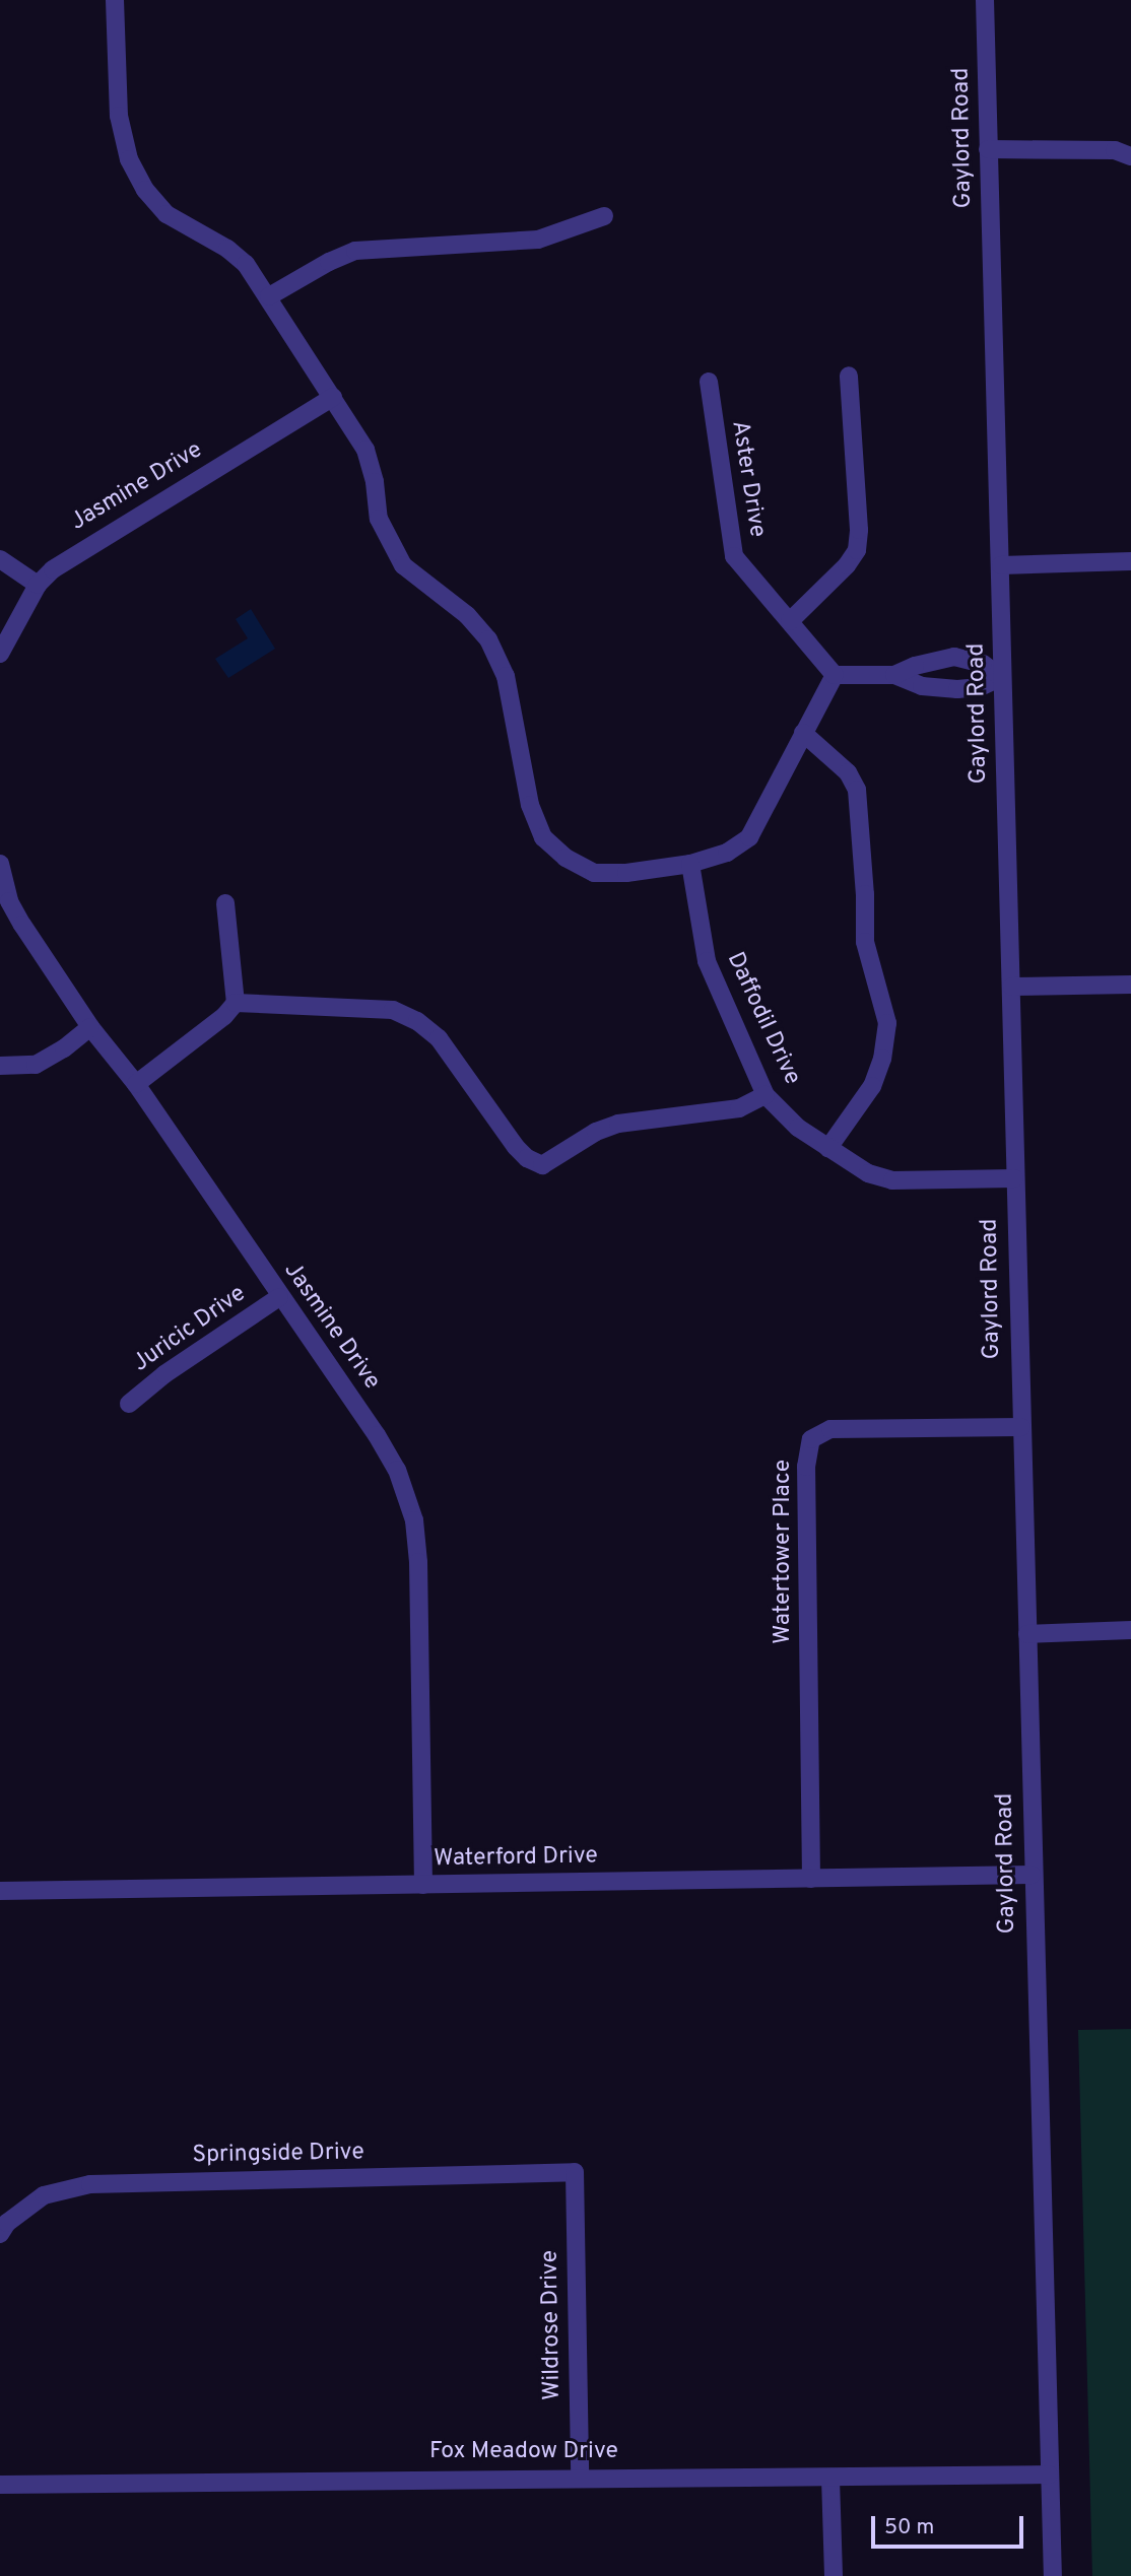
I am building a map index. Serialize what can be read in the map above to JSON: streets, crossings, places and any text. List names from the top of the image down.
{
  "streets": {
    "street": [
      "Gaylord Road",
      "Aster Drive",
      "Jasmine Drive",
      "Daffodil Drive",
      "Juricic Drive",
      "Watertower Place",
      "Waterford Drive",
      "Springside Drive",
      "Wildrose Drive",
      "Fox Meadow Drive"
    ]
  },
  "crossings": [
    ["Gaylord Road", "Daffodil Drive"],
    ["Gaylord Road", "Watertower Place"],
    ["Gaylord Road", "Waterford Drive"],
    ["Gaylord Road", "Fox Meadow Drive"],
    ["Jasmine Drive", "Juricic Drive"],
    ["Jasmine Drive", "Waterford Drive"],
    ["Watertower Place", "Waterford Drive"],
    ["Springside Drive", "Wildrose Drive"],
    ["Wildrose Drive", "Fox Meadow Drive"]
  ],
  "scale_bar": "50 m"
}
